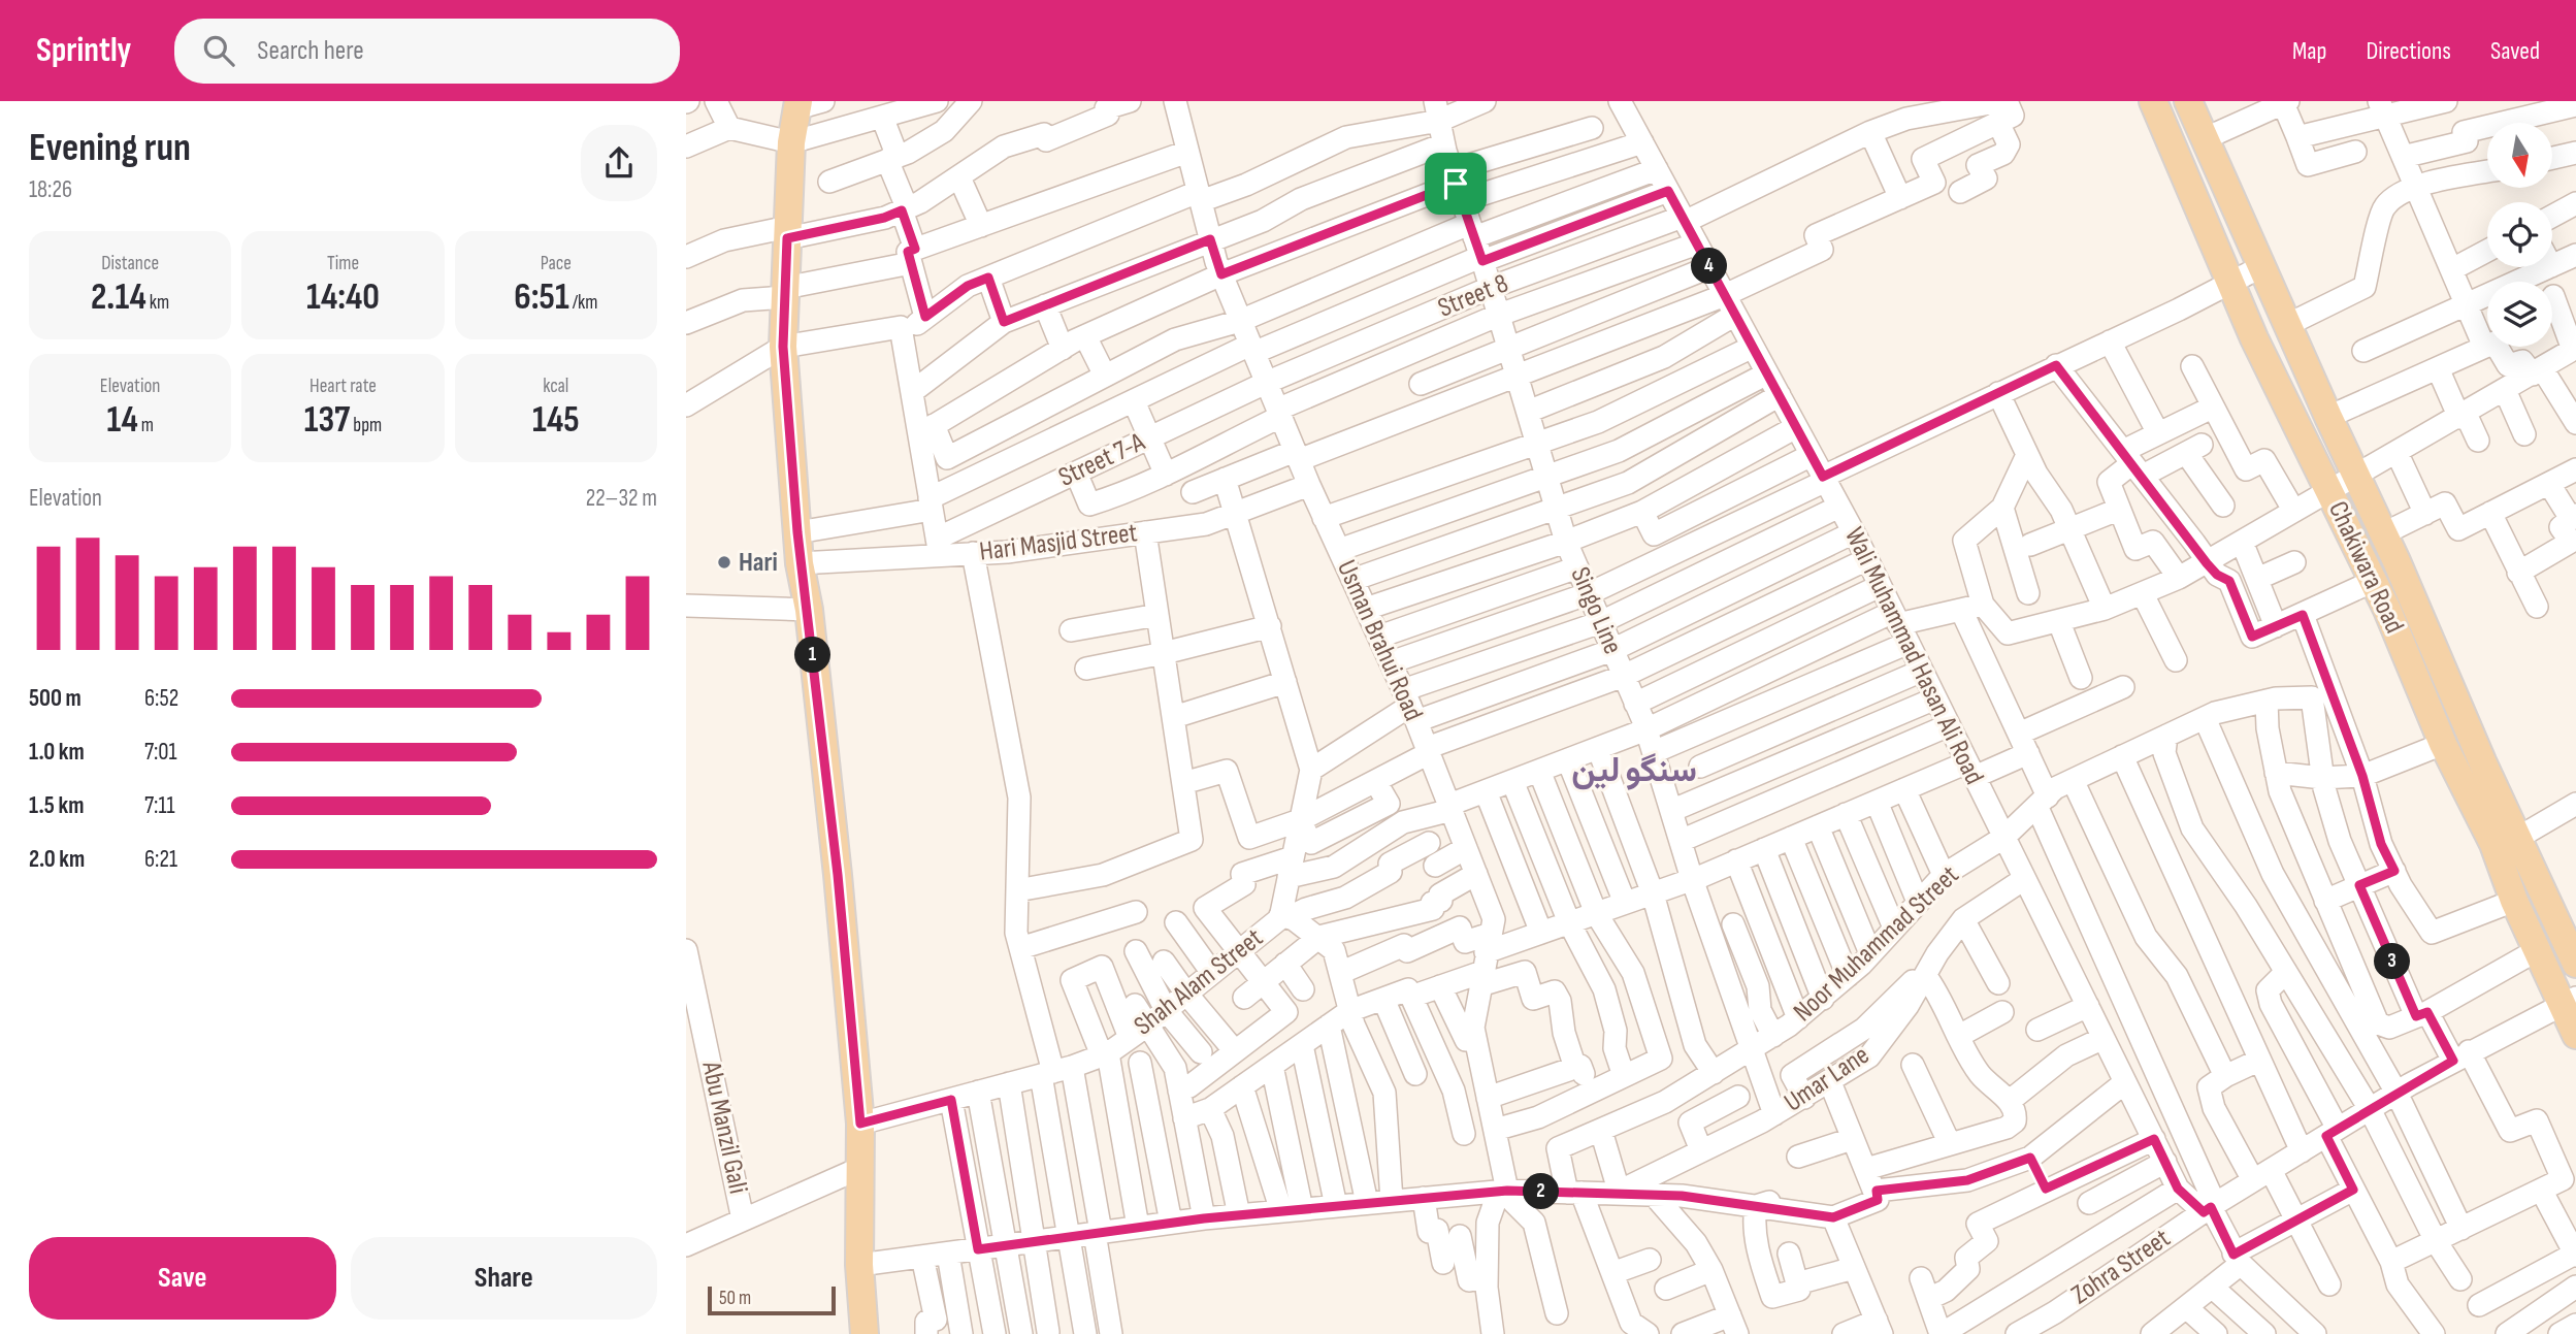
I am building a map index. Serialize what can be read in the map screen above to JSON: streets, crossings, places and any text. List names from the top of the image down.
{
  "streets": {
    "main road": ["Chakiwara Road"],
    "street": [
      "Street 8",
      "Street 7-A",
      "Hari Masjid Street",
      "Singo Line",
      "Usman Brahui Road",
      "Wali Muhammad Hasan Ali Road",
      "Noor Muhammad Street",
      "Shah Alam Street",
      "Umar Lane",
      "Abu Manzil Gali",
      "Zohra Street"
    ]
  },
  "crossings": [
    ["Street 8", "Street 7-A"],
    ["Street 8", "Singo Line"],
    ["Street 8", "Usman Brahui Road"],
    ["Street 8", "Wali Muhammad Hasan Ali Road"],
    ["Street 7-A", "Hari Masjid Street"],
    ["Street 7-A", "Usman Brahui Road"],
    ["Hari Masjid Street", "Usman Brahui Road"],
    ["Chakiwara Road", "Zohra Street"],
    ["Singo Line", "Noor Muhammad Street"],
    ["Singo Line", "Umar Lane"],
    ["Wali Muhammad Hasan Ali Road", "Noor Muhammad Street"],
    ["Wali Muhammad Hasan Ali Road", "Umar Lane"],
    ["Wali Muhammad Hasan Ali Road", "Zohra Street"]
  ],
  "districts": ["سنگو لین"],
  "places": ["Hari"],
  "scale_bar": "50 m",
  "north": "bottom",
  "page": {
    "header": "Sprintly",
    "search": "Search here",
    "nav": ["Map", "Directions", "Saved"],
    "heading": ["Evening run", "18:26"],
    "stats": [
      ["Distance", "2.14 km"],
      ["Time", "14:40"],
      ["Pace", "6:51 /km"],
      ["Elevation", "14 m"],
      ["Heart rate", "137 bpm"],
      ["kcal", "145"]
    ],
    "pins": [
      "4",
      "1",
      "3",
      "2"
    ],
    "chart": ["Elevation", "22–32 m"],
    "list": [
      {
        "name": "500 m",
        "note": "6:52"
      },
      {
        "name": "1.0 km",
        "note": "7:01"
      },
      {
        "name": "1.5 km",
        "note": "7:11"
      },
      {
        "name": "2.0 km",
        "note": "6:21"
      }
    ],
    "buttons": ["Save", "Share"],
    "scale": "50 m"
  }
}
